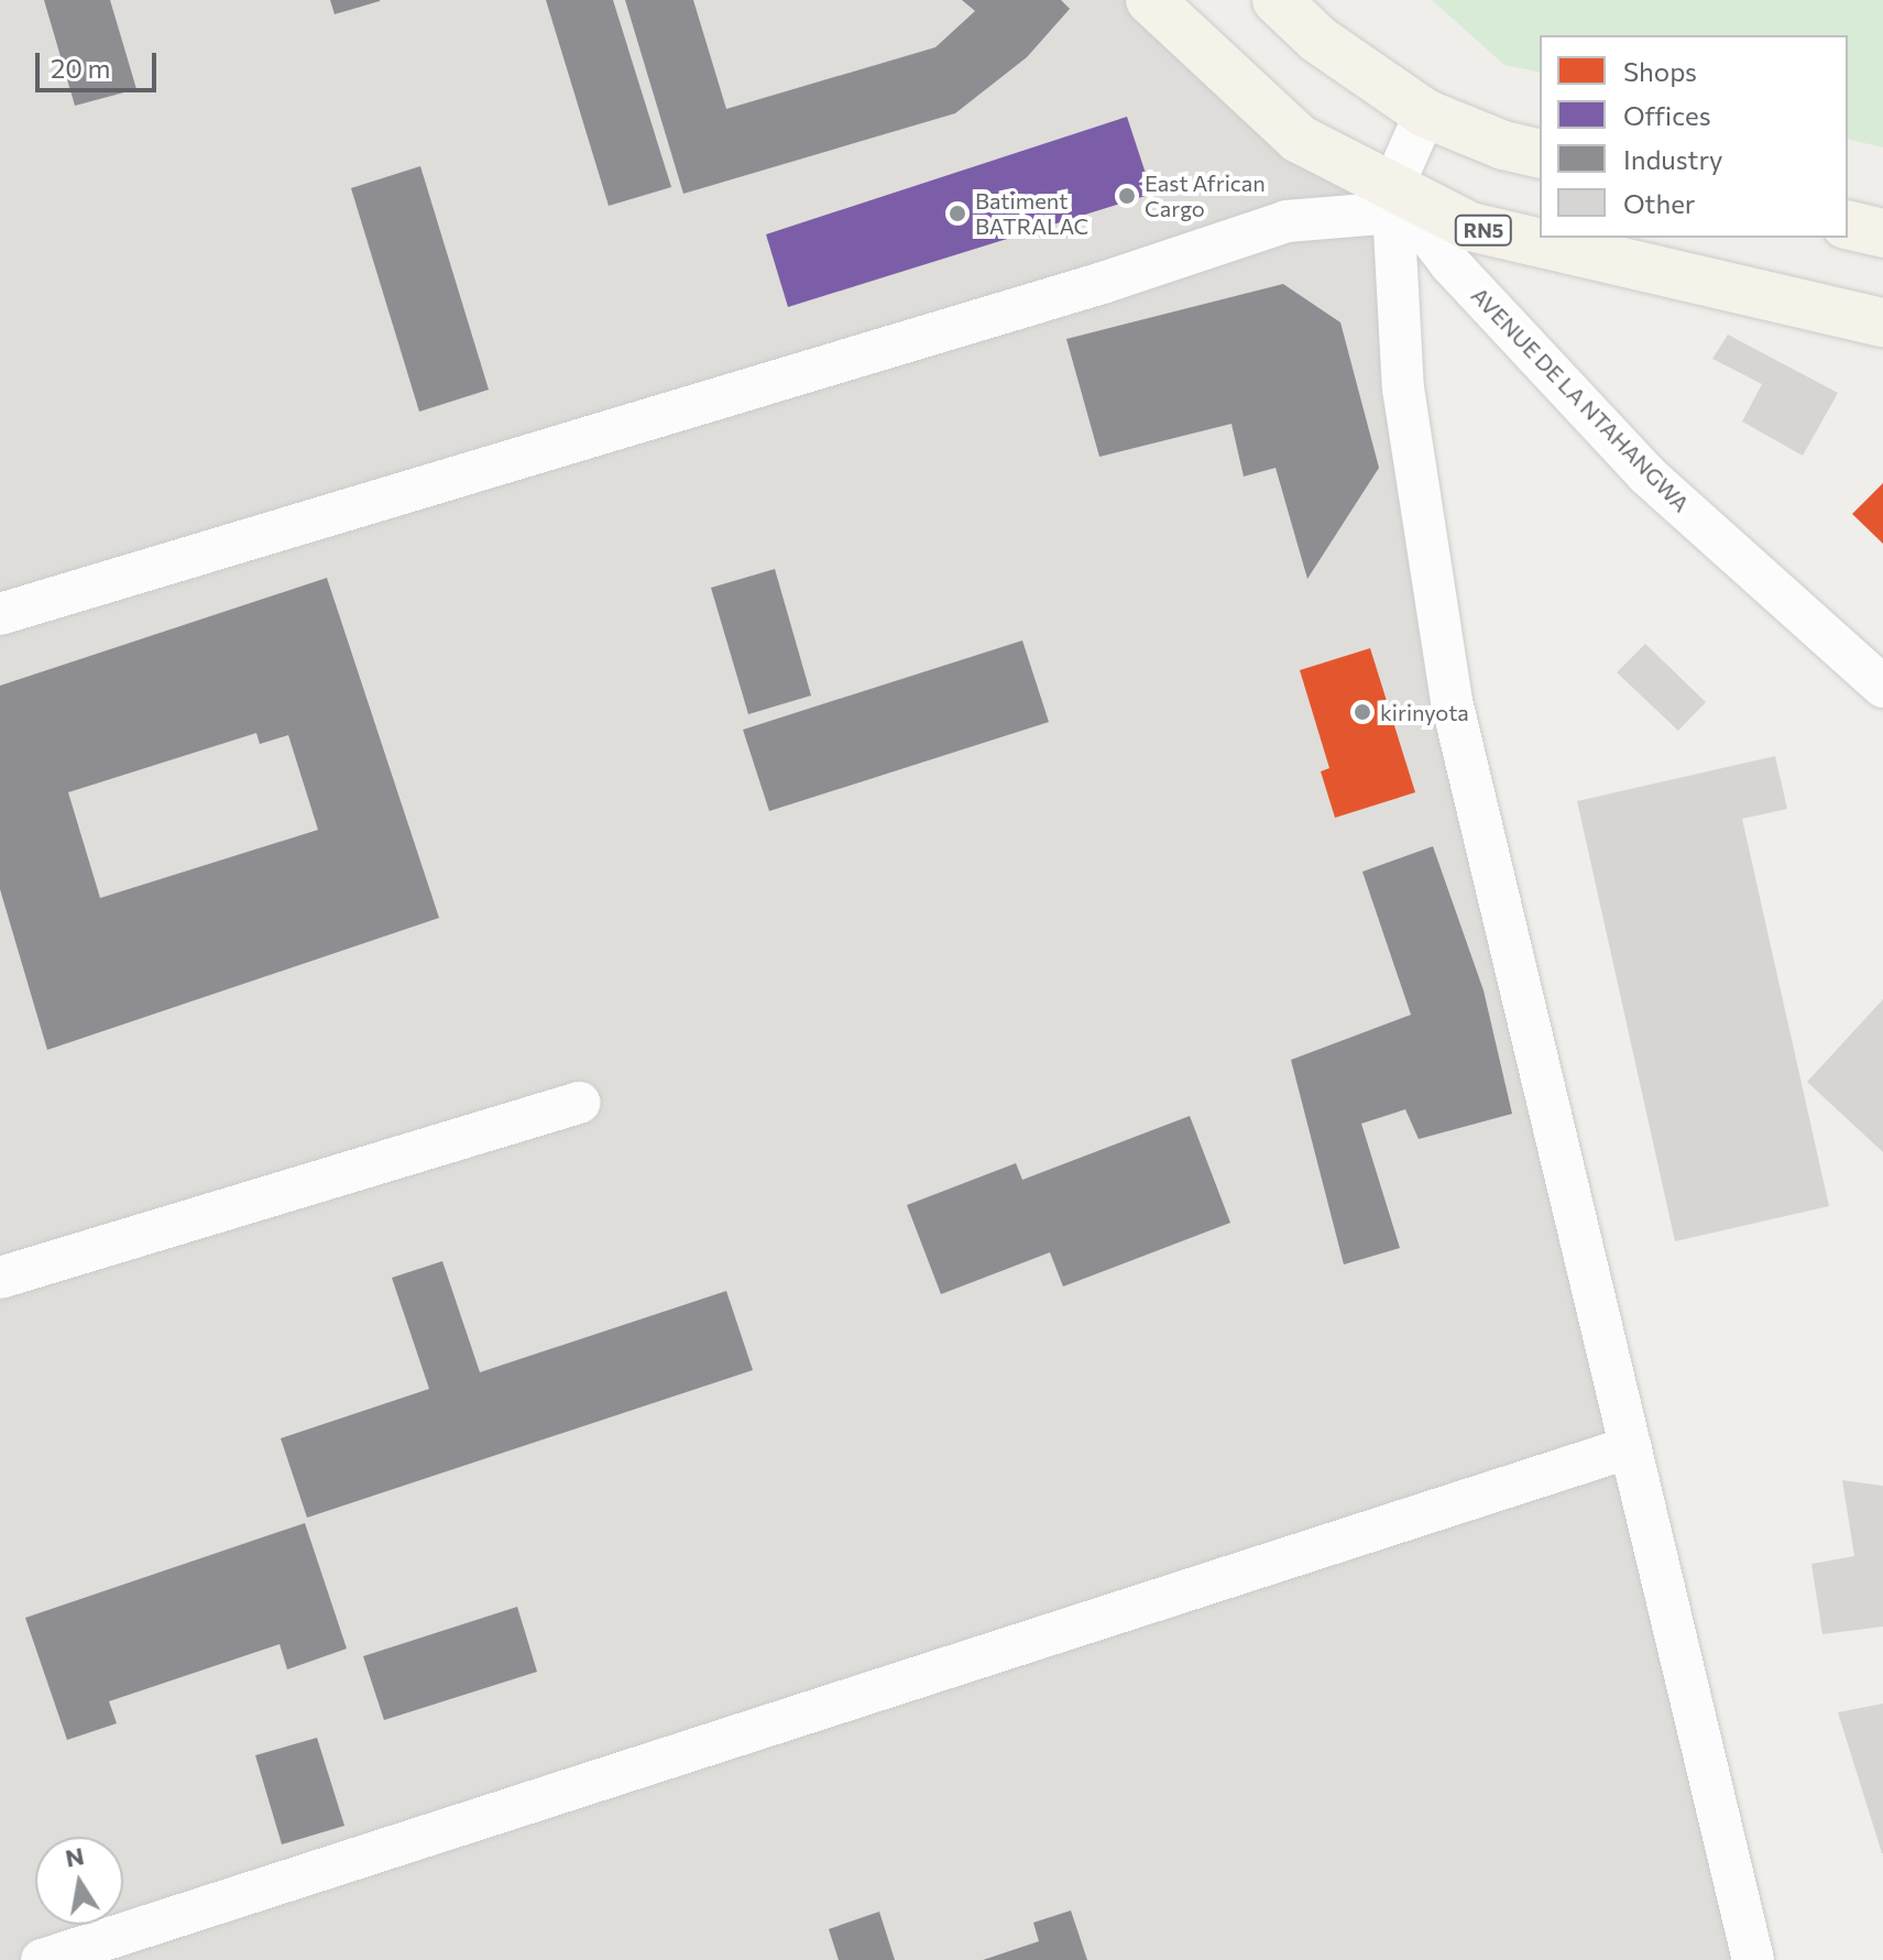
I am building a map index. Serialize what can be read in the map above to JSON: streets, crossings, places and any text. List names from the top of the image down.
{
  "streets": {
    "main road": ["RN5"],
    "street": ["AVENUE DE LA NTAHANGWA"]
  },
  "crossings": [
    ["RN5", "AVENUE DE LA NTAHANGWA"]
  ],
  "places": ["East African Cargo", "Batiment BATRALAC", "kirinyota"],
  "legend": [
    "Shops",
    "Offices",
    "Industry",
    "Other"
  ],
  "scale_bar": "20 m",
  "north": "top"
}
